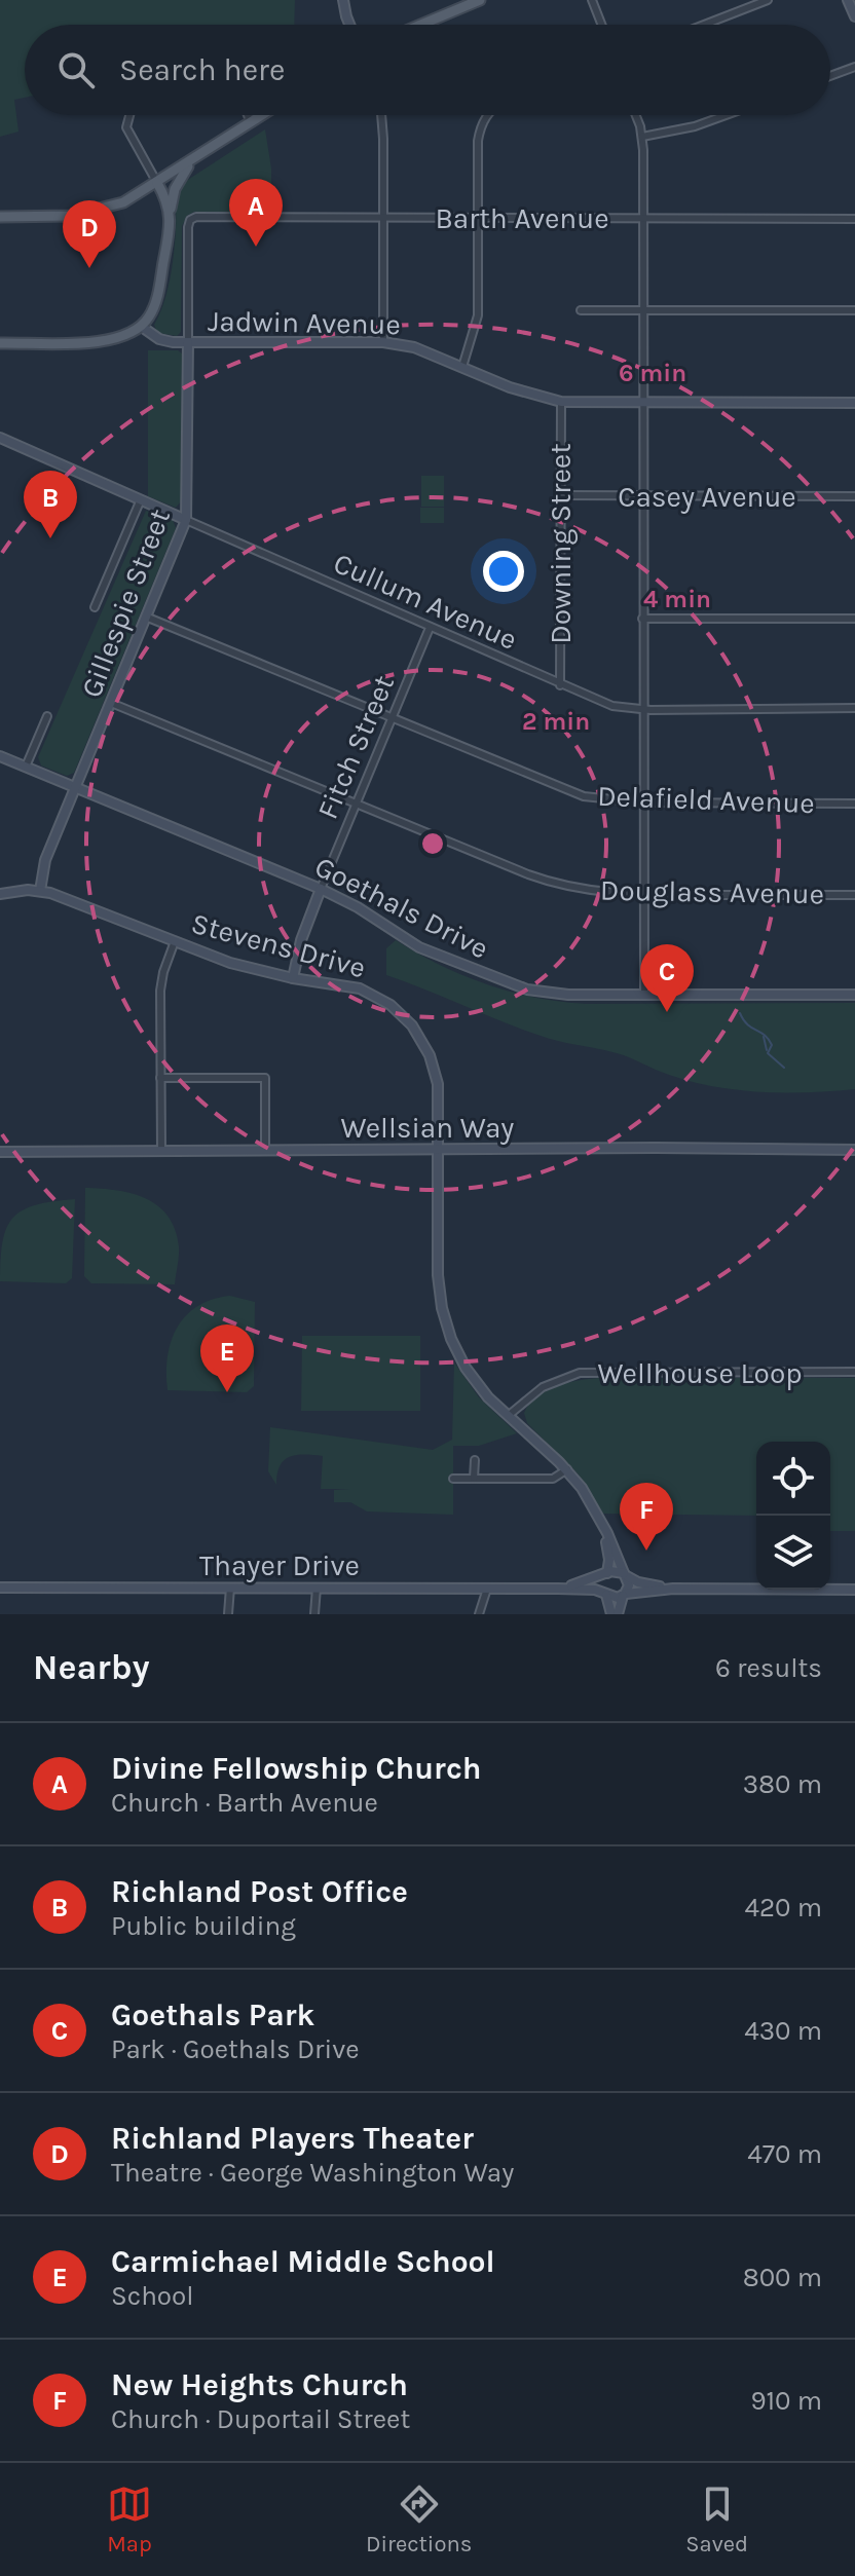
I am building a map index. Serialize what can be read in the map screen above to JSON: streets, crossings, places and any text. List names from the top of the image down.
{
  "streets": {
    "street": [
      "Barth Avenue",
      "Jadwin Avenue",
      "Casey Avenue",
      "Downing Street",
      "Cullum Avenue",
      "Gillespie Street",
      "Fitch Street",
      "Delafield Avenue",
      "Douglass Avenue",
      "Goethals Drive",
      "Stevens Drive",
      "Wellsian Way",
      "Wellhouse Loop",
      "Thayer Drive"
    ]
  },
  "crossings": [
    ["Barth Avenue", "Gillespie Street"],
    ["Jadwin Avenue", "Downing Street"],
    ["Jadwin Avenue", "Gillespie Street"],
    ["Casey Avenue", "Downing Street"],
    ["Downing Street", "Cullum Avenue"],
    ["Cullum Avenue", "Gillespie Street"],
    ["Cullum Avenue", "Fitch Street"],
    ["Gillespie Street", "Delafield Avenue"],
    ["Gillespie Street", "Douglass Avenue"],
    ["Gillespie Street", "Goethals Drive"],
    ["Gillespie Street", "Stevens Drive"],
    ["Fitch Street", "Delafield Avenue"],
    ["Fitch Street", "Douglass Avenue"],
    ["Fitch Street", "Goethals Drive"],
    ["Fitch Street", "Stevens Drive"],
    ["Stevens Drive", "Wellsian Way"],
    ["Stevens Drive", "Wellhouse Loop"]
  ],
  "page": {
    "search": "Search here",
    "pins": [
      "A",
      "D",
      "B",
      "C",
      "E",
      "F"
    ],
    "heading": ["Nearby", "6 results"],
    "list": [
      {
        "mark": "A",
        "name": "Divine Fellowship Church",
        "note": "Church · Barth Avenue",
        "value": "380 m"
      },
      {
        "mark": "B",
        "name": "Richland Post Office",
        "note": "Public building",
        "value": "420 m"
      },
      {
        "mark": "C",
        "name": "Goethals Park",
        "note": "Park · Goethals Drive",
        "value": "430 m"
      },
      {
        "mark": "D",
        "name": "Richland Players Theater",
        "note": "Theatre · George Washington Way",
        "value": "470 m"
      },
      {
        "mark": "E",
        "name": "Carmichael Middle School",
        "note": "School",
        "value": "800 m"
      },
      {
        "mark": "F",
        "name": "New Heights Church",
        "note": "Church · Duportail Street",
        "value": "910 m"
      }
    ],
    "nav": ["Map", "Directions", "Saved"]
  },
  "rings": ["6 min", "4 min", "2 min"]
}
